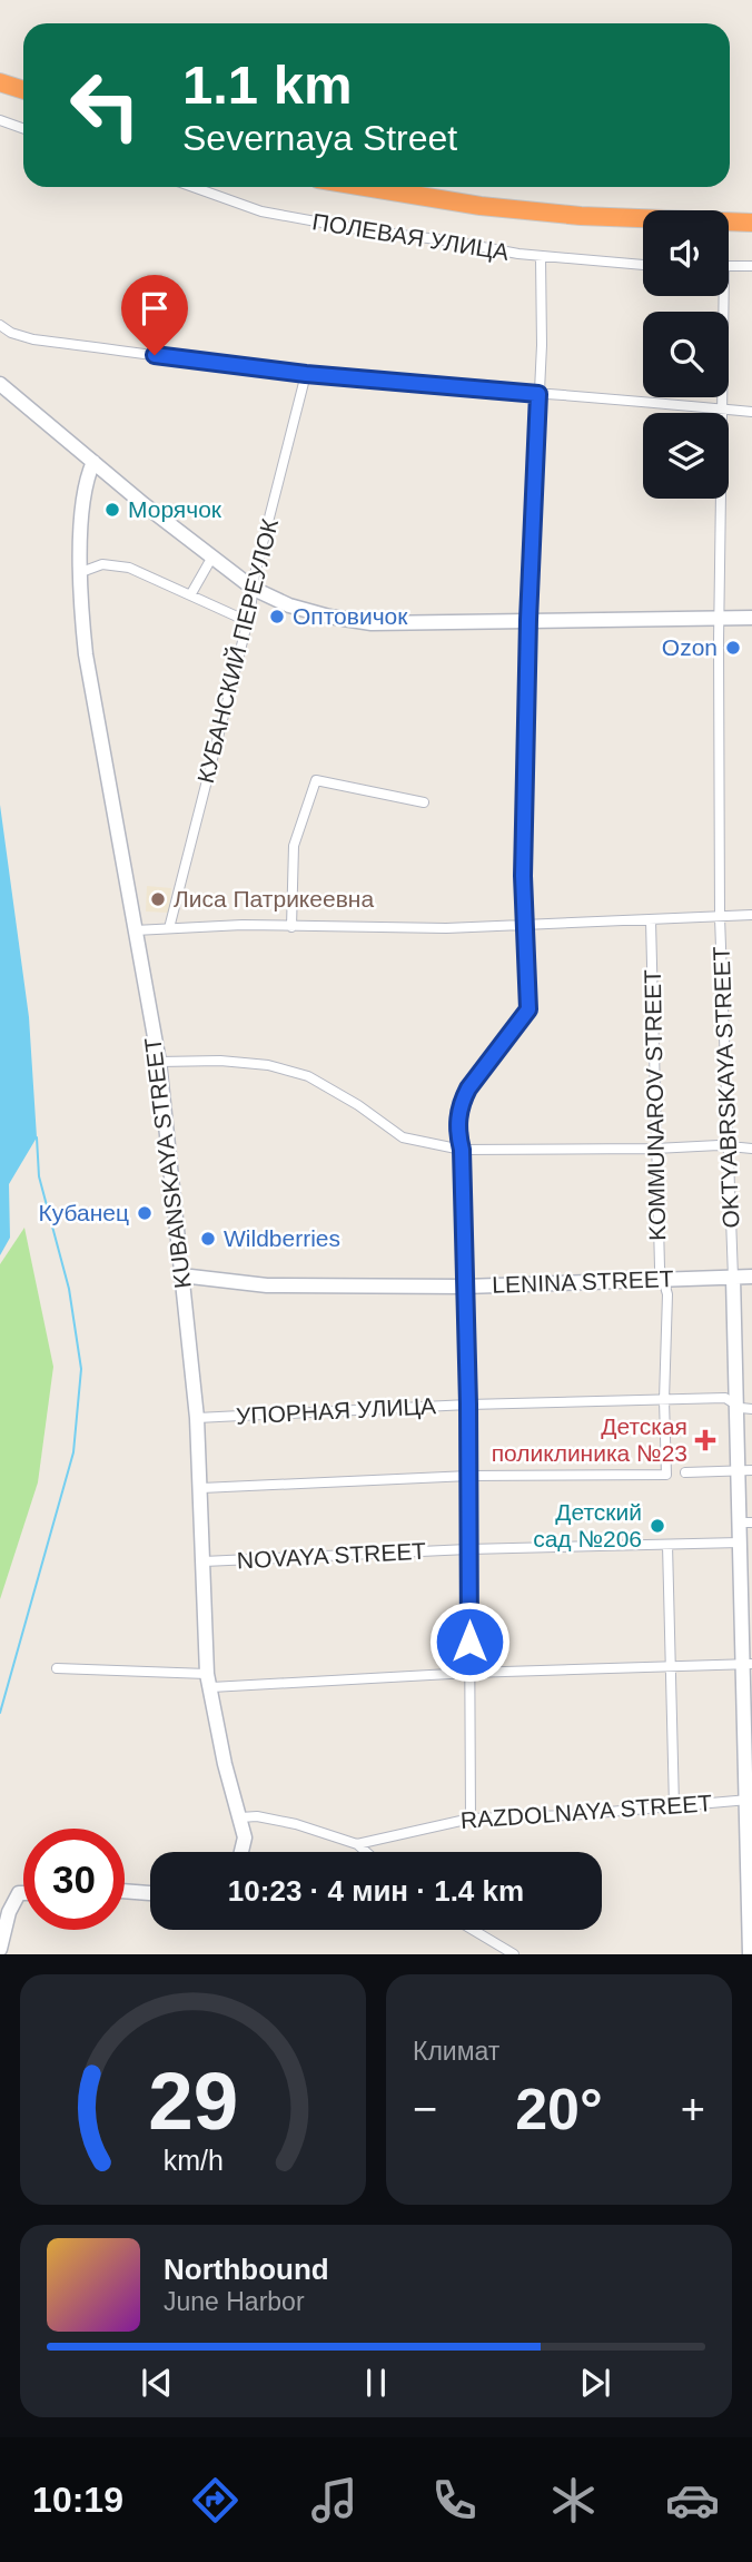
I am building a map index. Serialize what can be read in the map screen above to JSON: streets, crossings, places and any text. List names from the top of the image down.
{
  "streets": {
    "street": [
      "ПОЛЕВАЯ УЛИЦА",
      "КУБАНСКИЙ ПЕРЕУЛОК",
      "OKTYABRSKAYA STREET",
      "KOMMUNAROV STREET",
      "KUBANSKAYA STREET",
      "LENINA STREET",
      "УПОРНАЯ УЛИЦА",
      "NOVAYA STREET",
      "RAZDOLNAYA STREET"
    ]
  },
  "crossings": [
    ["OKTYABRSKAYA STREET", "LENINA STREET"],
    ["OKTYABRSKAYA STREET", "УПОРНАЯ УЛИЦА"],
    ["OKTYABRSKAYA STREET", "NOVAYA STREET"],
    ["OKTYABRSKAYA STREET", "RAZDOLNAYA STREET"],
    ["KOMMUNAROV STREET", "LENINA STREET"],
    ["KOMMUNAROV STREET", "УПОРНАЯ УЛИЦА"],
    ["KUBANSKAYA STREET", "LENINA STREET"],
    ["KUBANSKAYA STREET", "УПОРНАЯ УЛИЦА"],
    ["KUBANSKAYA STREET", "NOVAYA STREET"]
  ],
  "places": {
    "other": [
      "Морячок",
      "Оптовичок",
      "Ozon",
      "Лиса Патрикеевна",
      "Кубанец",
      "Wildberries",
      "Детский сад №206"
    ],
    "health": ["Детская поликлиника №23"]
  },
  "page": {
    "turn": ["1.1 km", "Severnaya Street"],
    "limit": "30",
    "trip": "10:23 · 4 мин · 1.4 km",
    "tile": "Климат",
    "heat": ["−", "20°", "+"],
    "song": ["Northbound", "June Harbor"],
    "tabs": "10:19",
    "gauge": ["29", "km/h"]
  }
}
